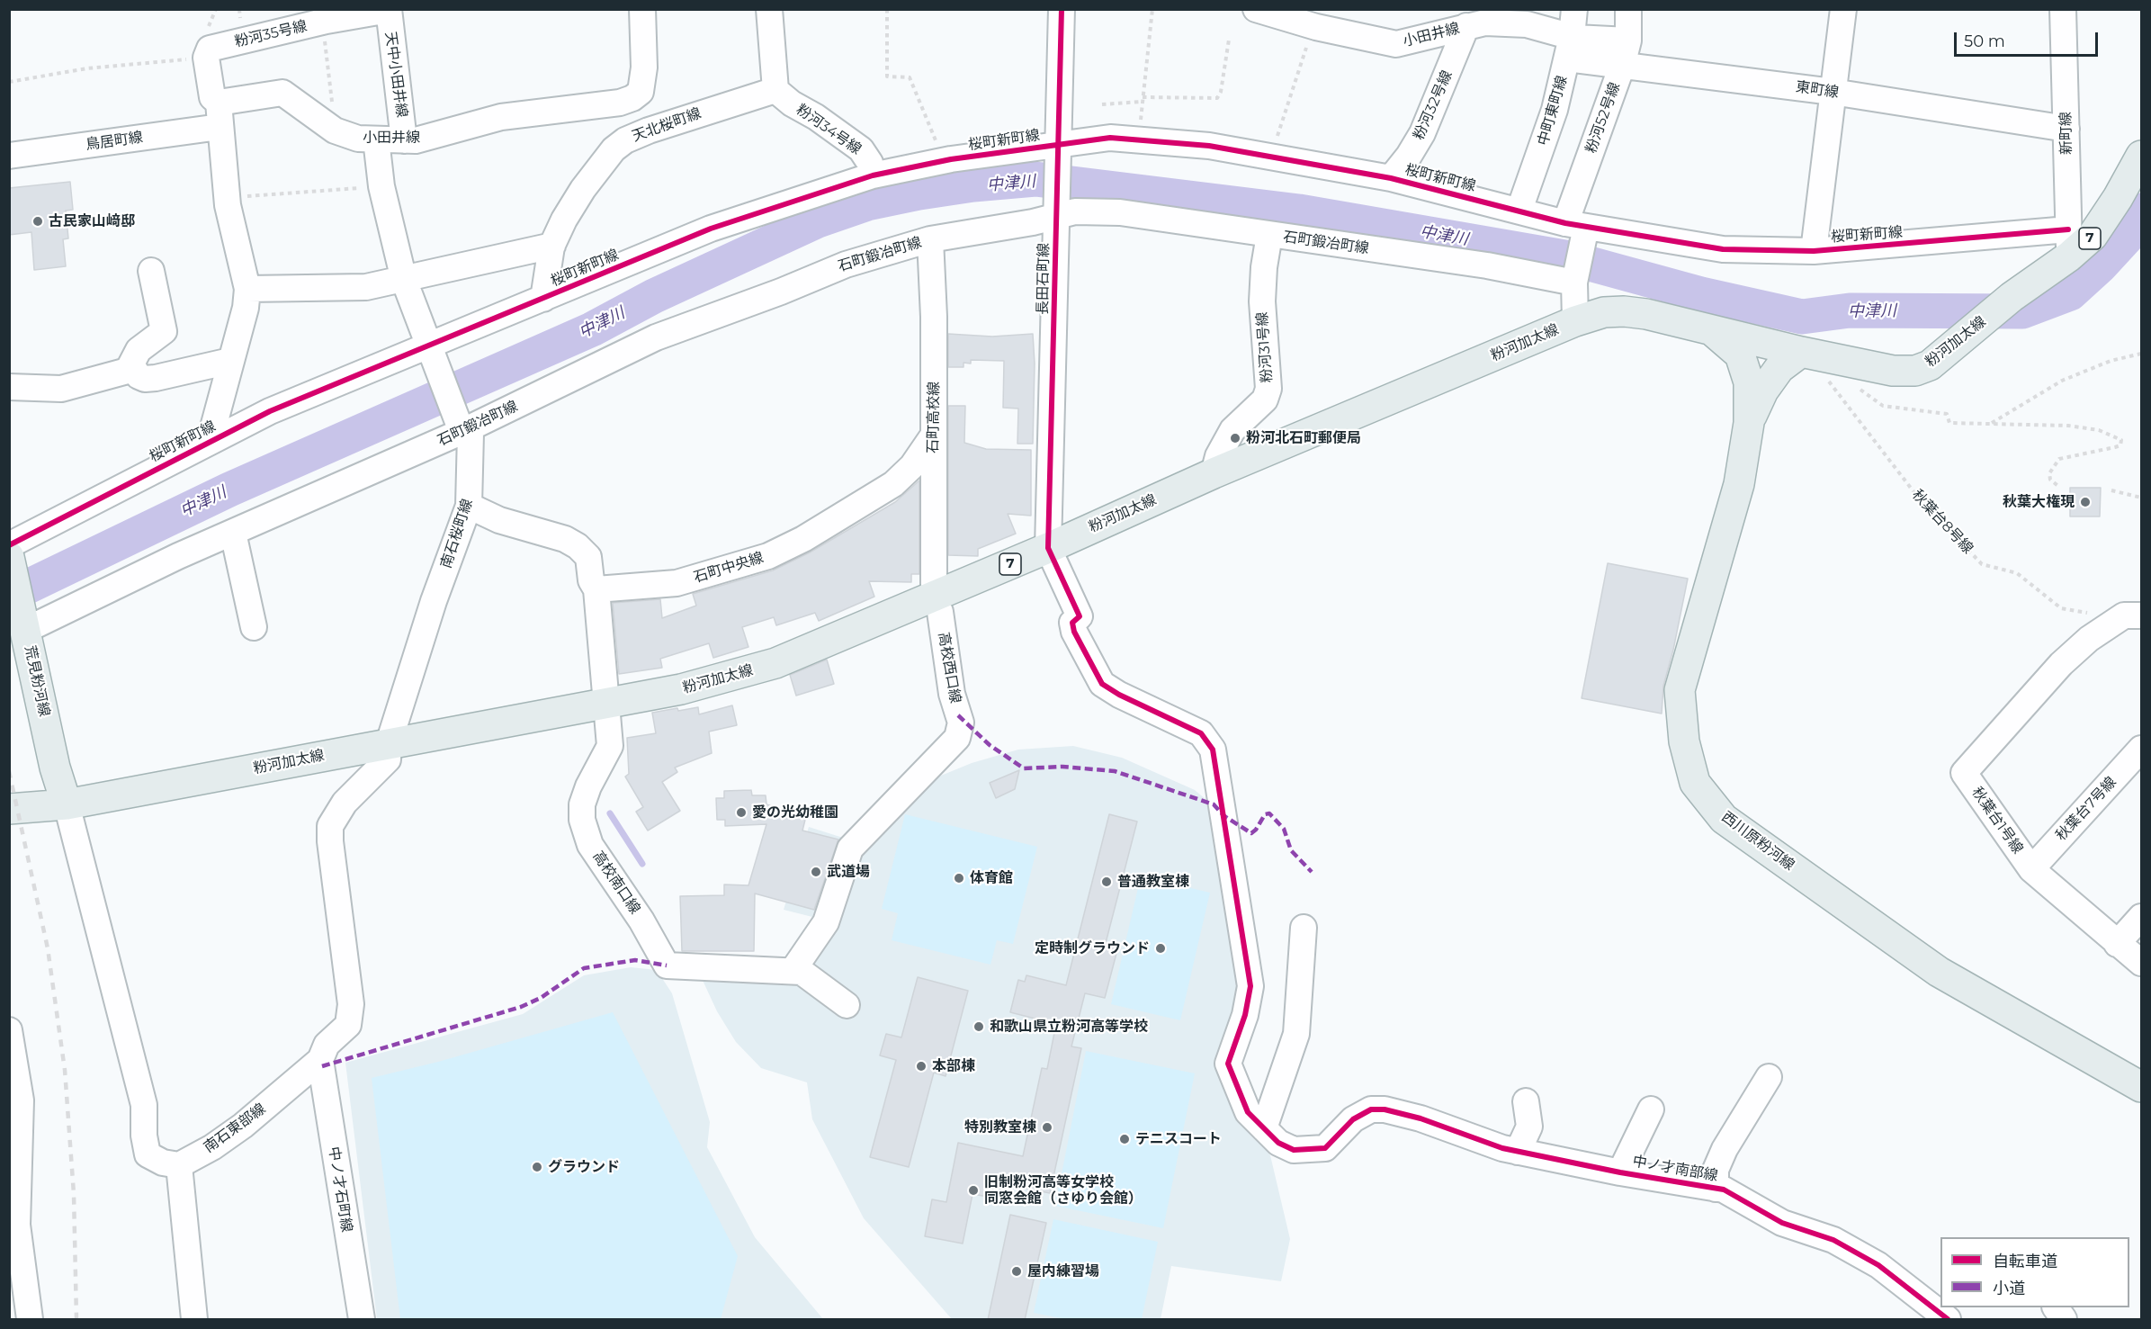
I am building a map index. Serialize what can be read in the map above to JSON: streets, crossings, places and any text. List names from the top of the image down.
{
  "streets": {
    "main road": [
      "7",
      "粉河加太線",
      "荒見粉河線",
      "西川原粉河線"
    ],
    "street": [
      "粉河35号線",
      "小田井線",
      "天中小田井線",
      "東町線",
      "粉河32号線",
      "中町東町線",
      "粉河52号線",
      "天北桜町線",
      "粉河34号線",
      "新町線",
      "桜町新町線",
      "鳥居町線",
      "石町鍛冶町線",
      "長田石町線",
      "粉河31号線",
      "石町高校線",
      "南石桜町線",
      "石町中央線",
      "高校西口線",
      "秋葉台7号線",
      "秋葉台1号線",
      "高校南口線",
      "南石東部線",
      "中ノ才南部線",
      "中ノ才石町線"
    ],
    "path": ["秋葉台8号線"]
  },
  "crossings": [
    ["粉河35号線", "天中小田井線"],
    ["小田井線", "天中小田井線"],
    ["小田井線", "東町線"],
    ["小田井線", "粉河32号線"],
    ["小田井線", "中町東町線"],
    ["小田井線", "鳥居町線"],
    ["小田井線", "南石桜町線"],
    ["東町線", "中町東町線"],
    ["東町線", "粉河52号線"],
    ["東町線", "新町線"],
    ["粉河32号線", "桜町新町線"],
    ["中町東町線", "桜町新町線"],
    ["粉河52号線", "桜町新町線"],
    ["天北桜町線", "粉河34号線"],
    ["天北桜町線", "桜町新町線"],
    ["粉河34号線", "桜町新町線"],
    ["新町線", "桜町新町線"],
    ["新町線", "粉河加太線"],
    ["桜町新町線", "長田石町線"],
    ["桜町新町線", "粉河加太線"],
    ["桜町新町線", "南石桜町線"],
    ["石町鍛冶町線", "長田石町線"],
    ["石町鍛冶町線", "粉河31号線"],
    ["石町鍛冶町線", "石町高校線"],
    ["石町鍛冶町線", "南石桜町線"],
    ["石町鍛冶町線", "荒見粉河線"],
    ["長田石町線", "粉河加太線"],
    ["長田石町線", "中ノ才南部線"],
    ["粉河加太線", "粉河31号線"],
    ["粉河加太線", "石町高校線"],
    ["粉河加太線", "秋葉台8号線"],
    ["粉河加太線", "南石桜町線"],
    ["粉河加太線", "高校西口線"],
    ["粉河加太線", "荒見粉河線"],
    ["粉河加太線", "西川原粉河線"],
    ["粉河加太線", "高校南口線"],
    ["粉河加太線", "南石東部線"],
    ["粉河加太線", "中ノ才南部線"],
    ["石町高校線", "石町中央線"],
    ["石町高校線", "高校西口線"],
    ["秋葉台8号線", "秋葉台1号線"],
    ["秋葉台8号線", "西川原粉河線"],
    ["南石桜町線", "南石東部線"],
    ["高校西口線", "高校南口線"],
    ["秋葉台7号線", "秋葉台1号線"],
    ["南石東部線", "中ノ才石町線"]
  ],
  "water": ["中津川"],
  "places": [
    "古民家山﨑邸",
    "粉河北石町郵便局",
    "秋葉大権現",
    "愛の光幼稚園",
    "武道場",
    "体育館",
    "普通教室棟",
    "定時制グラウンド",
    "和歌山県立粉河高等学校",
    "本部棟",
    "特別教室棟",
    "テニスコート",
    "グラウンド",
    "旧制粉河高等女学校 同窓会館（さゆり会館）",
    "屋内練習場"
  ],
  "legend": ["自転車道", "小道"],
  "scale_bar": "50 m"
}
